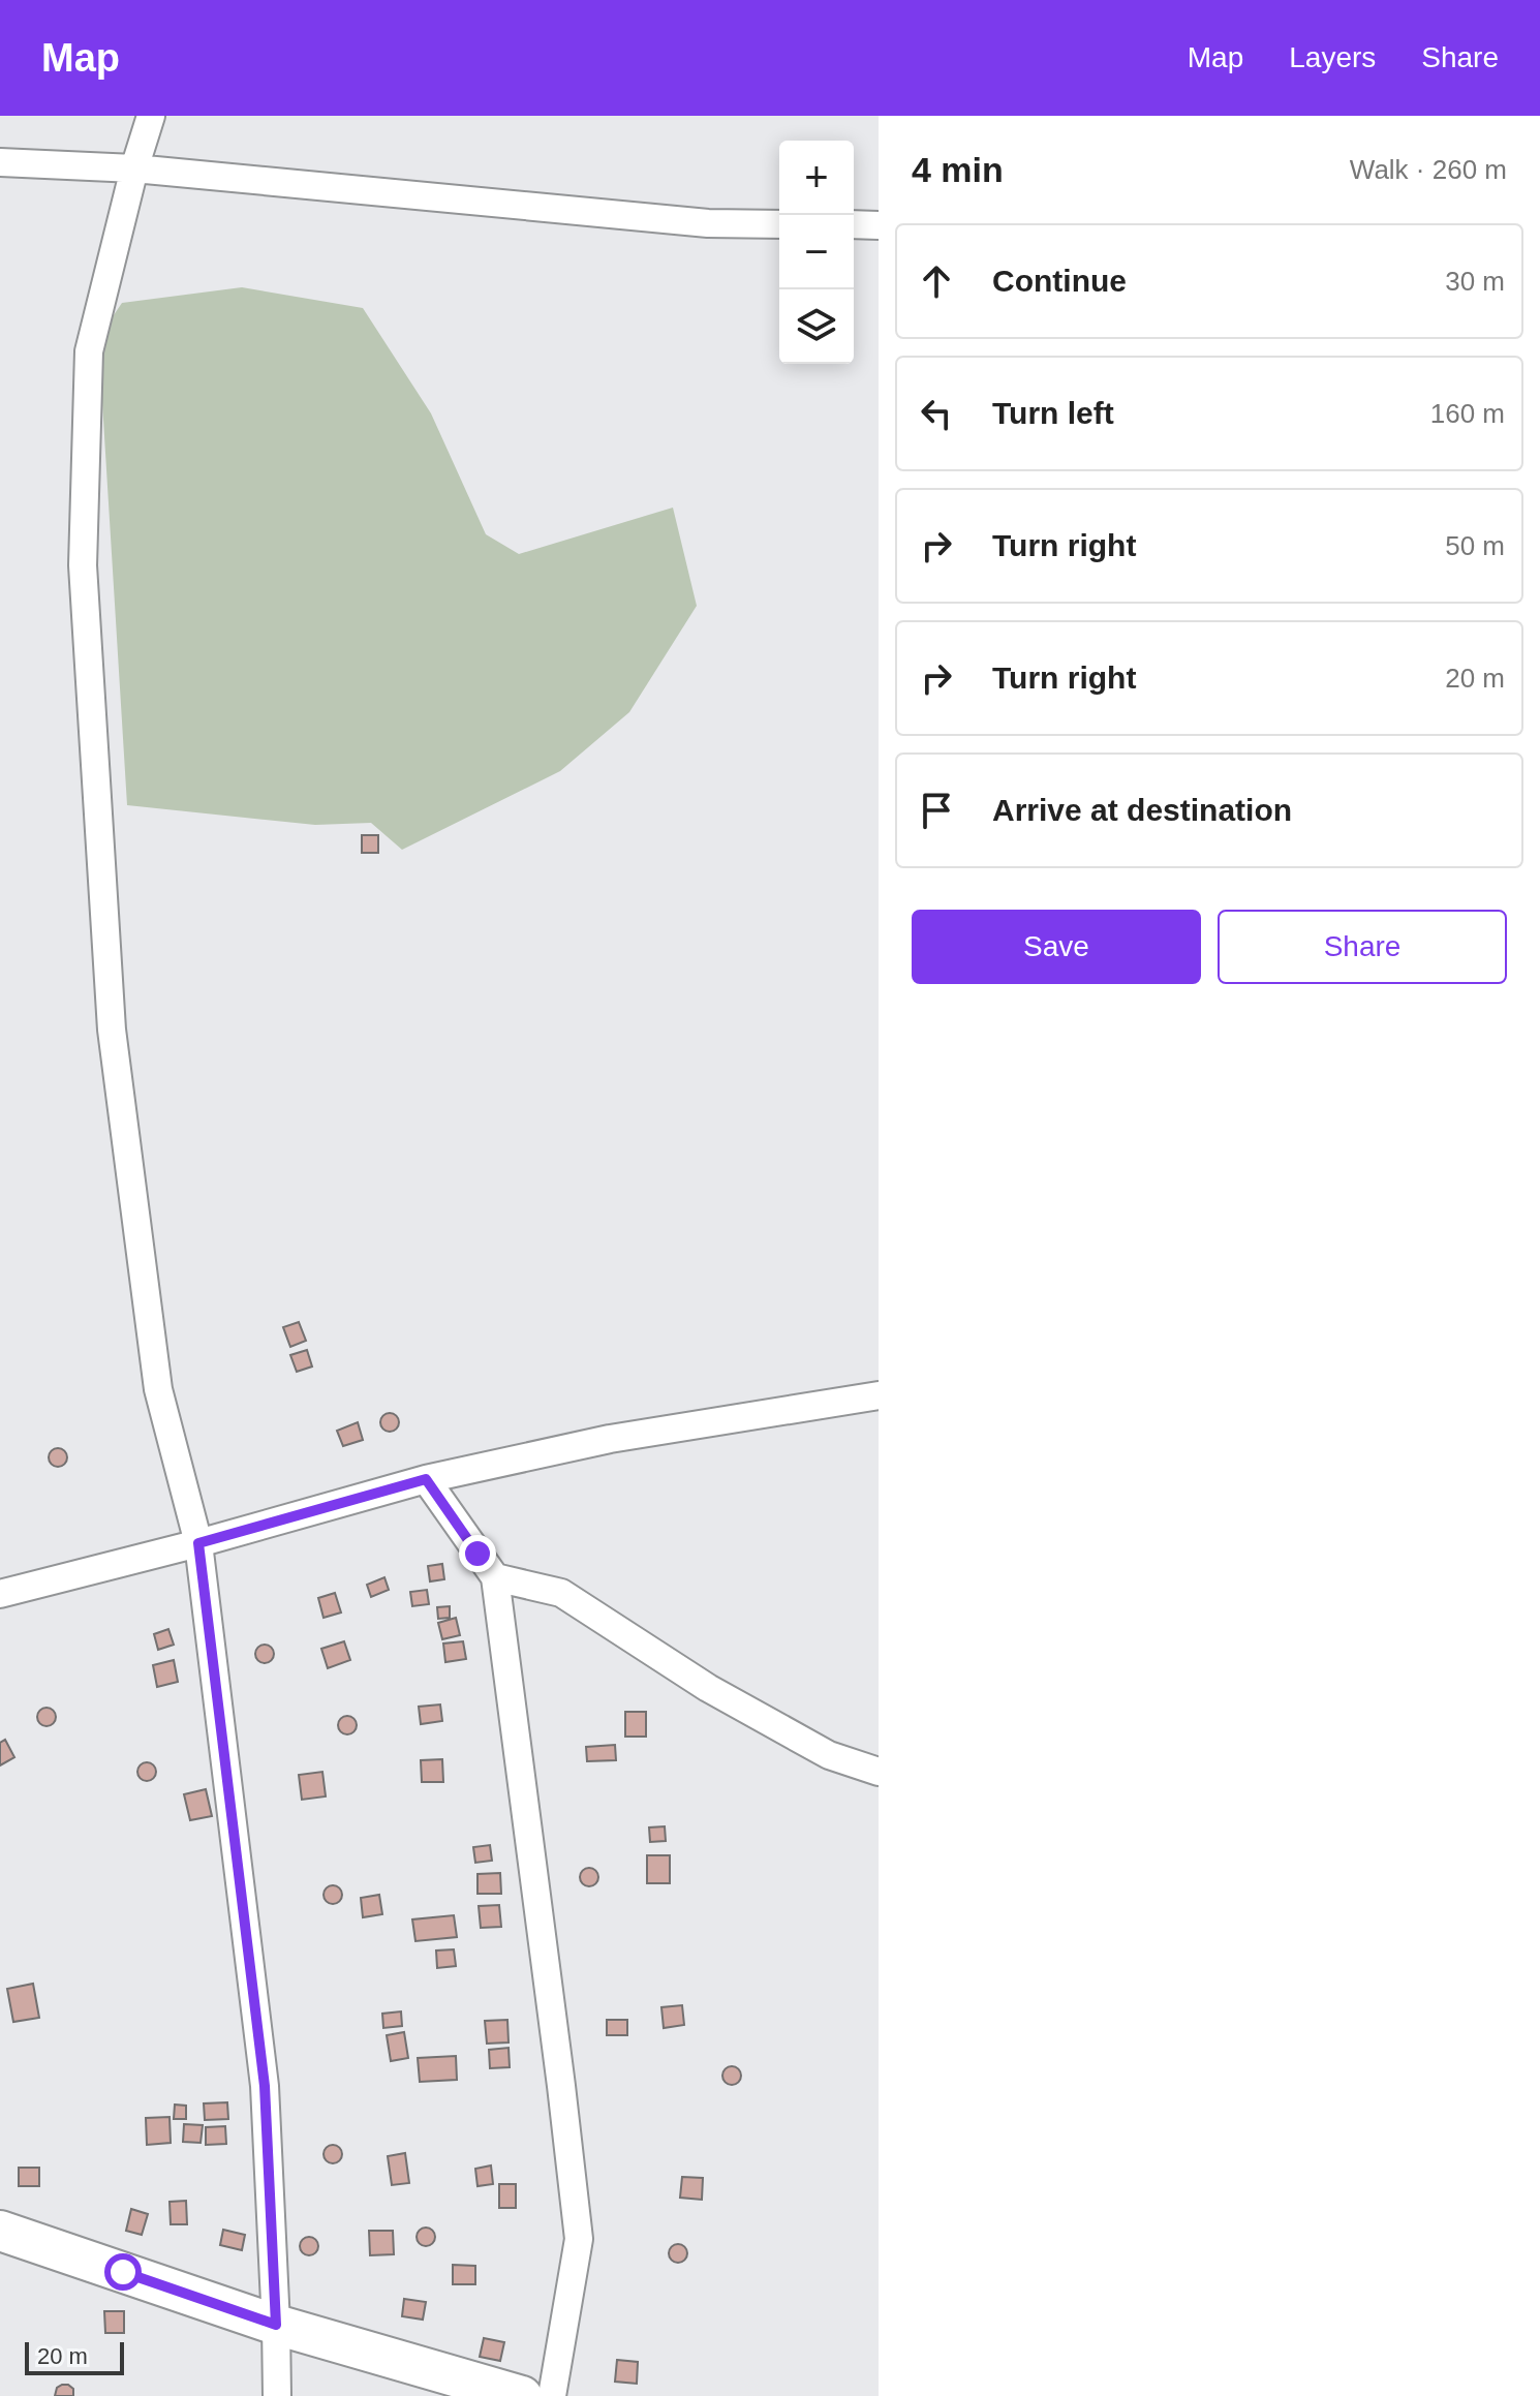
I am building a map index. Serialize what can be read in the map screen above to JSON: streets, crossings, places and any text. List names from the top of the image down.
{
  "scale_bar": "20 m",
  "page": {
    "header": "Map",
    "nav": ["Map", "Layers", "Share"],
    "heading": ["4 min", "Walk · 260 m"],
    "map_buttons": ["+", "−"],
    "list": [
      ["Continue", "30 m"],
      ["Turn left", "160 m"],
      ["Turn right", "50 m"],
      ["Turn right", "20 m"],
      "Arrive at destination"
    ],
    "buttons": ["Save", "Share"],
    "scale": "20 m"
  }
}
